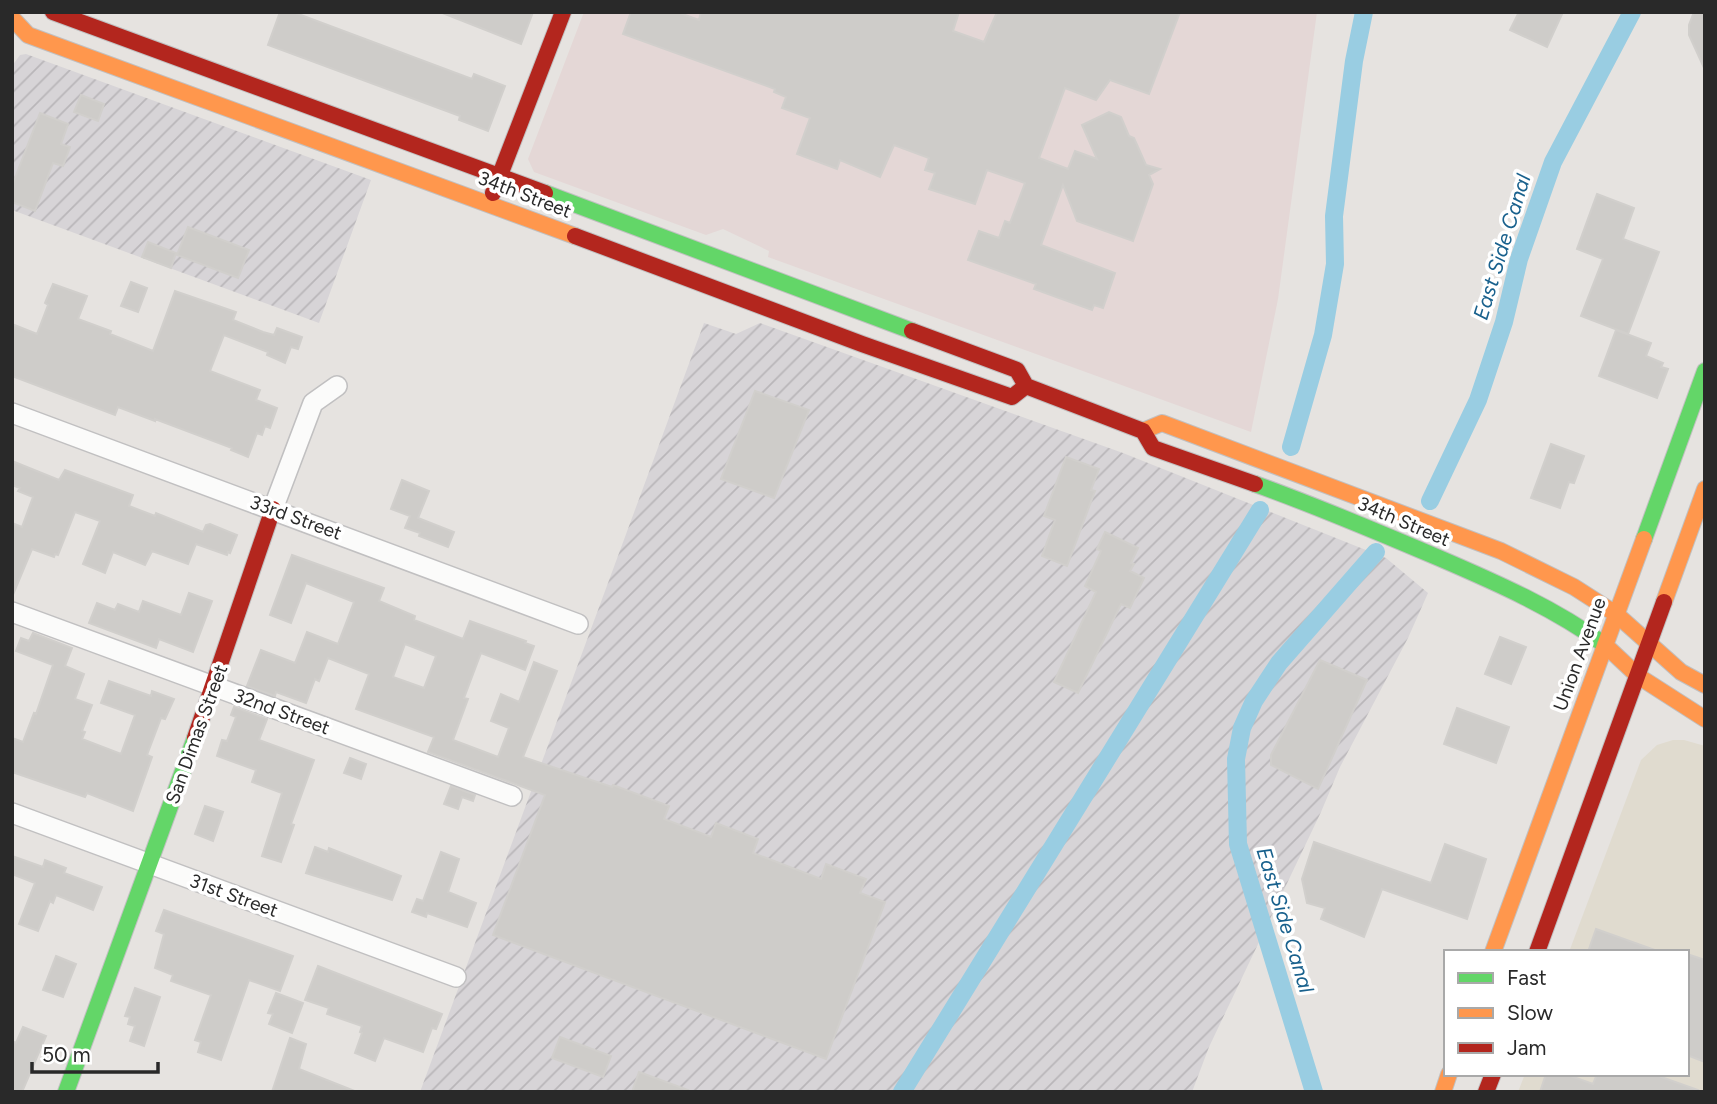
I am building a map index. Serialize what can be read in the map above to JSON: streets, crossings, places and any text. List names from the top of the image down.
{
  "streets": {
    "street": [
      "34th Street",
      "33rd Street",
      "Union Avenue",
      "32nd Street",
      "San Dimas Street",
      "31st Street"
    ]
  },
  "crossings": [
    ["34th Street", "Union Avenue"],
    ["33rd Street", "San Dimas Street"],
    ["32nd Street", "San Dimas Street"],
    ["San Dimas Street", "31st Street"]
  ],
  "water": ["East Side Canal"],
  "legend": ["Fast", "Slow", "Jam"],
  "scale_bar": "50 m"
}
